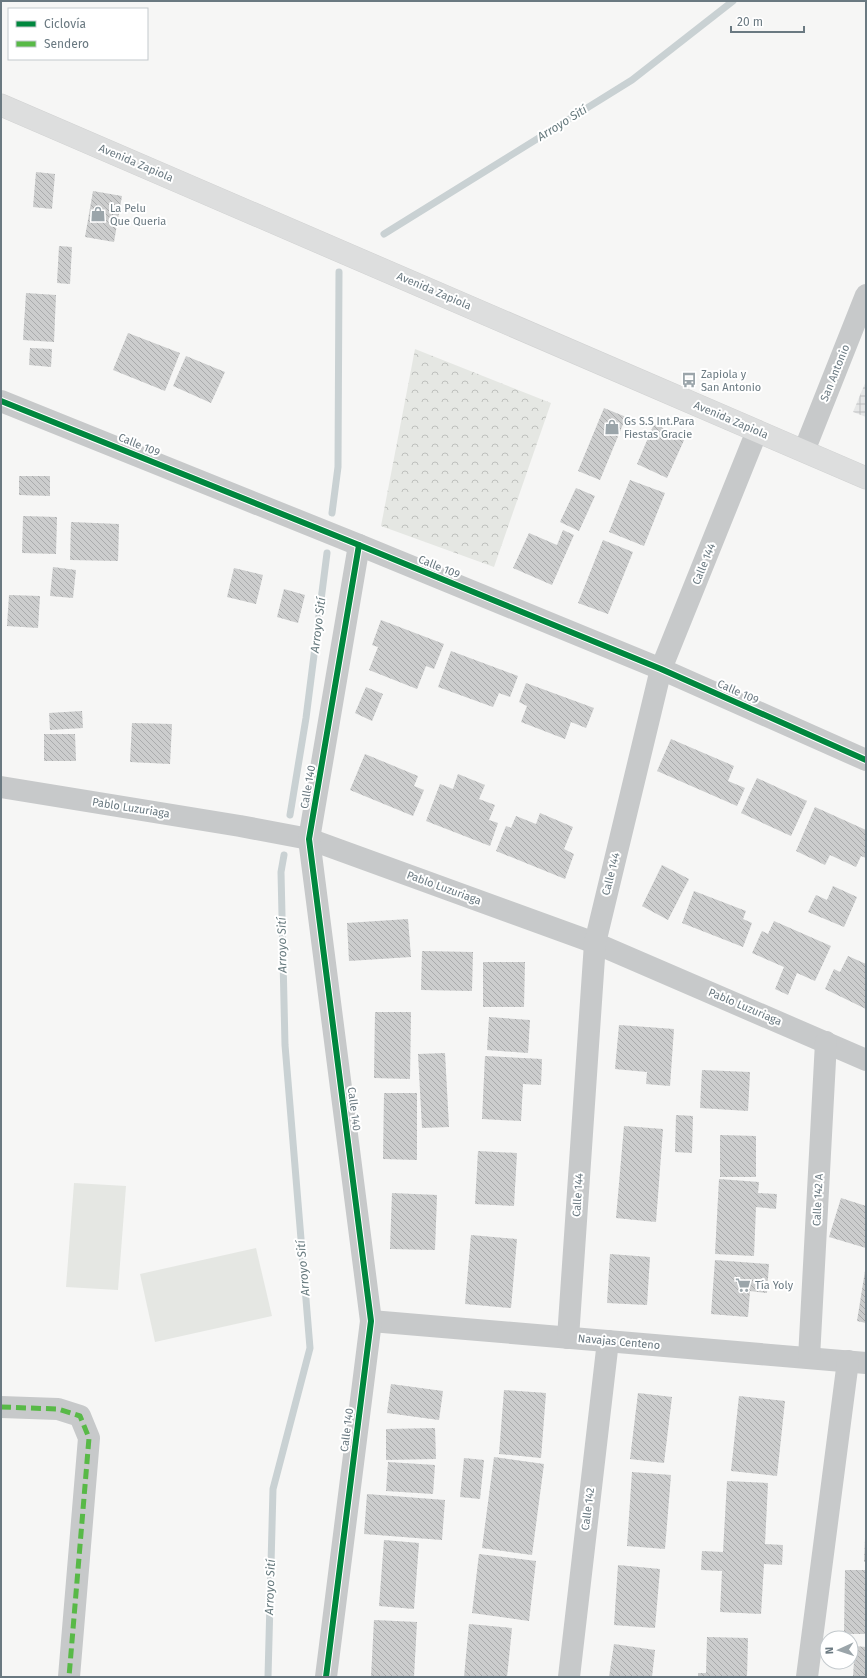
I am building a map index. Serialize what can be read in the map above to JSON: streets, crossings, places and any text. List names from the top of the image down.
{
  "streets": {
    "main road": ["Avenida Zapiola"],
    "street": [
      "San Antonio",
      "Calle 109",
      "Calle 144",
      "Calle 140",
      "Pablo Luzuriaga",
      "Calle 142 A",
      "Navajas Centeno",
      "Calle 142"
    ]
  },
  "crossings": [
    ["Avenida Zapiola", "San Antonio"],
    ["Avenida Zapiola", "Calle 144"],
    ["Calle 109", "Calle 144"],
    ["Calle 109", "Calle 140"],
    ["Calle 144", "Pablo Luzuriaga"],
    ["Calle 144", "Navajas Centeno"],
    ["Calle 140", "Pablo Luzuriaga"],
    ["Calle 140", "Navajas Centeno"],
    ["Pablo Luzuriaga", "Calle 142 A"],
    ["Calle 142 A", "Navajas Centeno"],
    ["Navajas Centeno", "Calle 142"]
  ],
  "water": ["Arroyo Sití"],
  "places": {
    "shop": ["La Pelu Que Queria", "Gs S.S Int.Para Fiestas Gracie"],
    "bus stop": ["Zapiola y San Antonio"],
    "supermarket": ["Tía Yoly"]
  },
  "legend": ["Ciclovía", "Sendero"],
  "scale_bar": "20 m",
  "north": "left"
}
